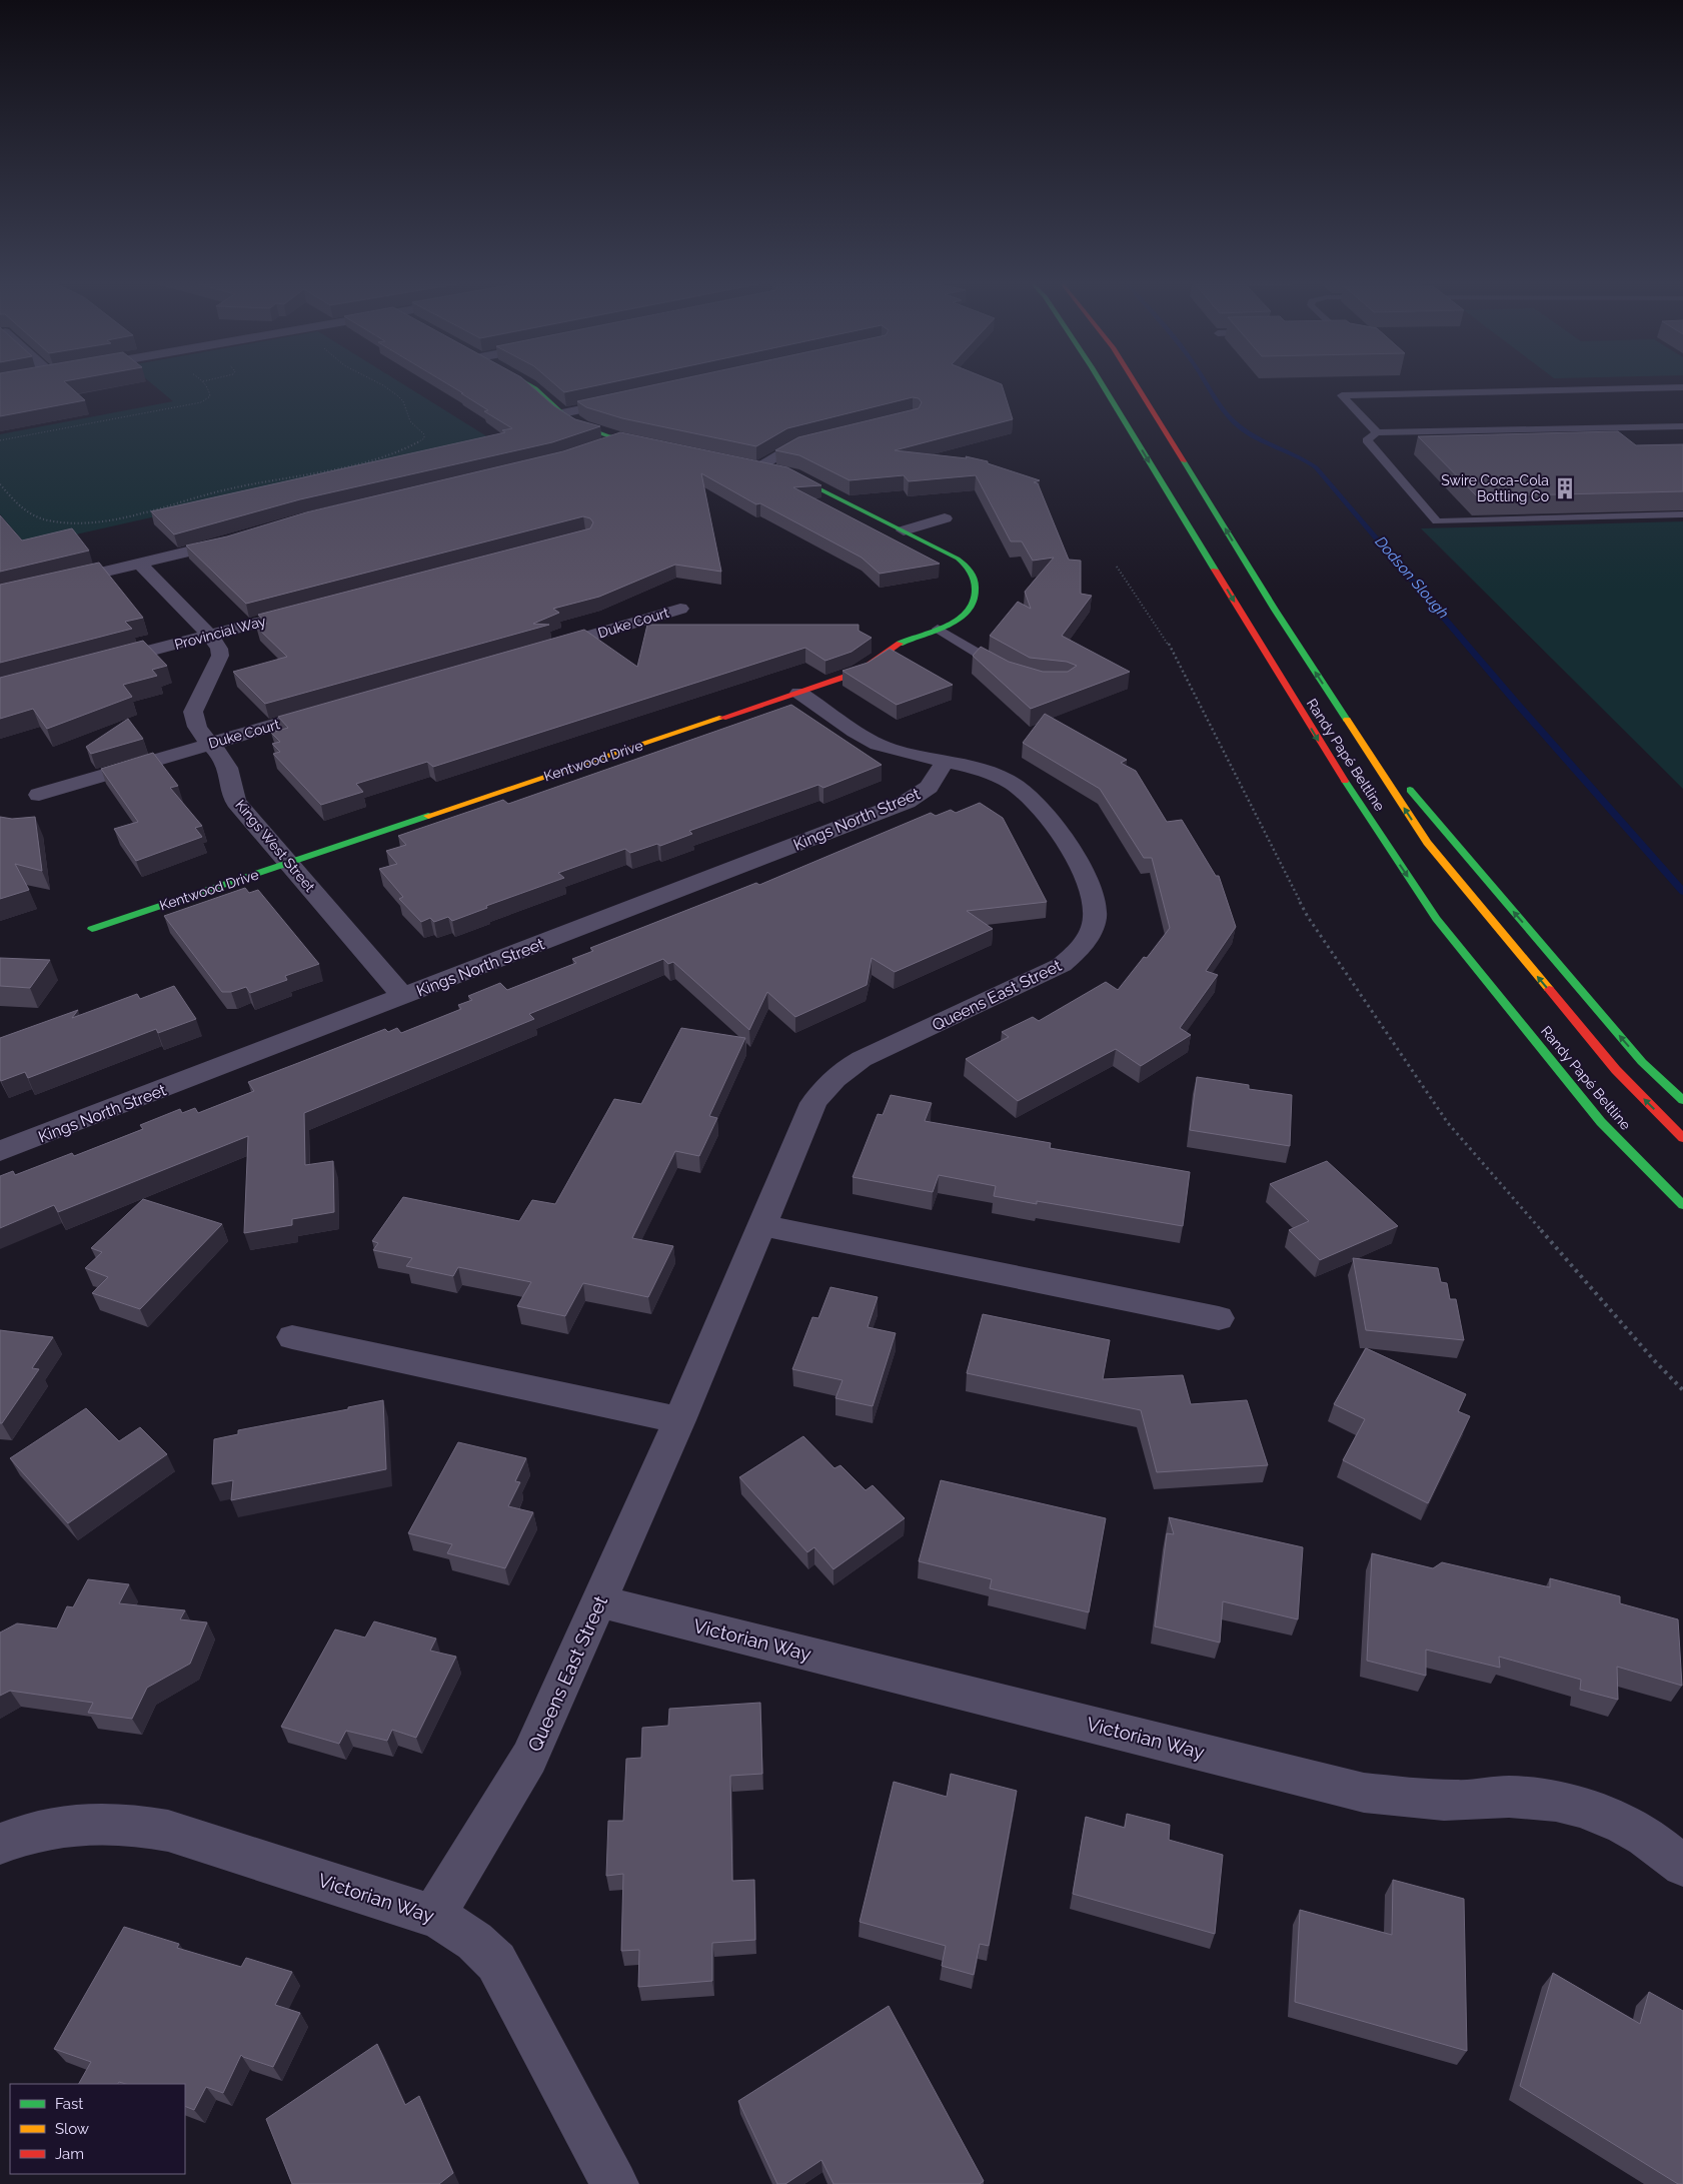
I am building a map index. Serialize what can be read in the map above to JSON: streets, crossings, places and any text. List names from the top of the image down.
{
  "streets": {
    "main road": ["Randy Papé Beltline", "Kentwood Drive"],
    "street": [
      "Duke Court",
      "Provincial Way",
      "Kings North Street",
      "Kings West Street",
      "Queens East Street",
      "Victorian Way"
    ]
  },
  "crossings": [
    ["Duke Court", "Kings West Street"],
    ["Provincial Way", "Kings West Street"],
    ["Kentwood Drive", "Kings West Street"],
    ["Kentwood Drive", "Queens East Street"],
    ["Kings North Street", "Kings West Street"],
    ["Kings North Street", "Queens East Street"],
    ["Queens East Street", "Victorian Way"]
  ],
  "water": ["Dodson Slough"],
  "places": {
    "building": ["Swire Coca-Cola Bottling Co"]
  },
  "legend": ["Fast", "Slow", "Jam"]
}
